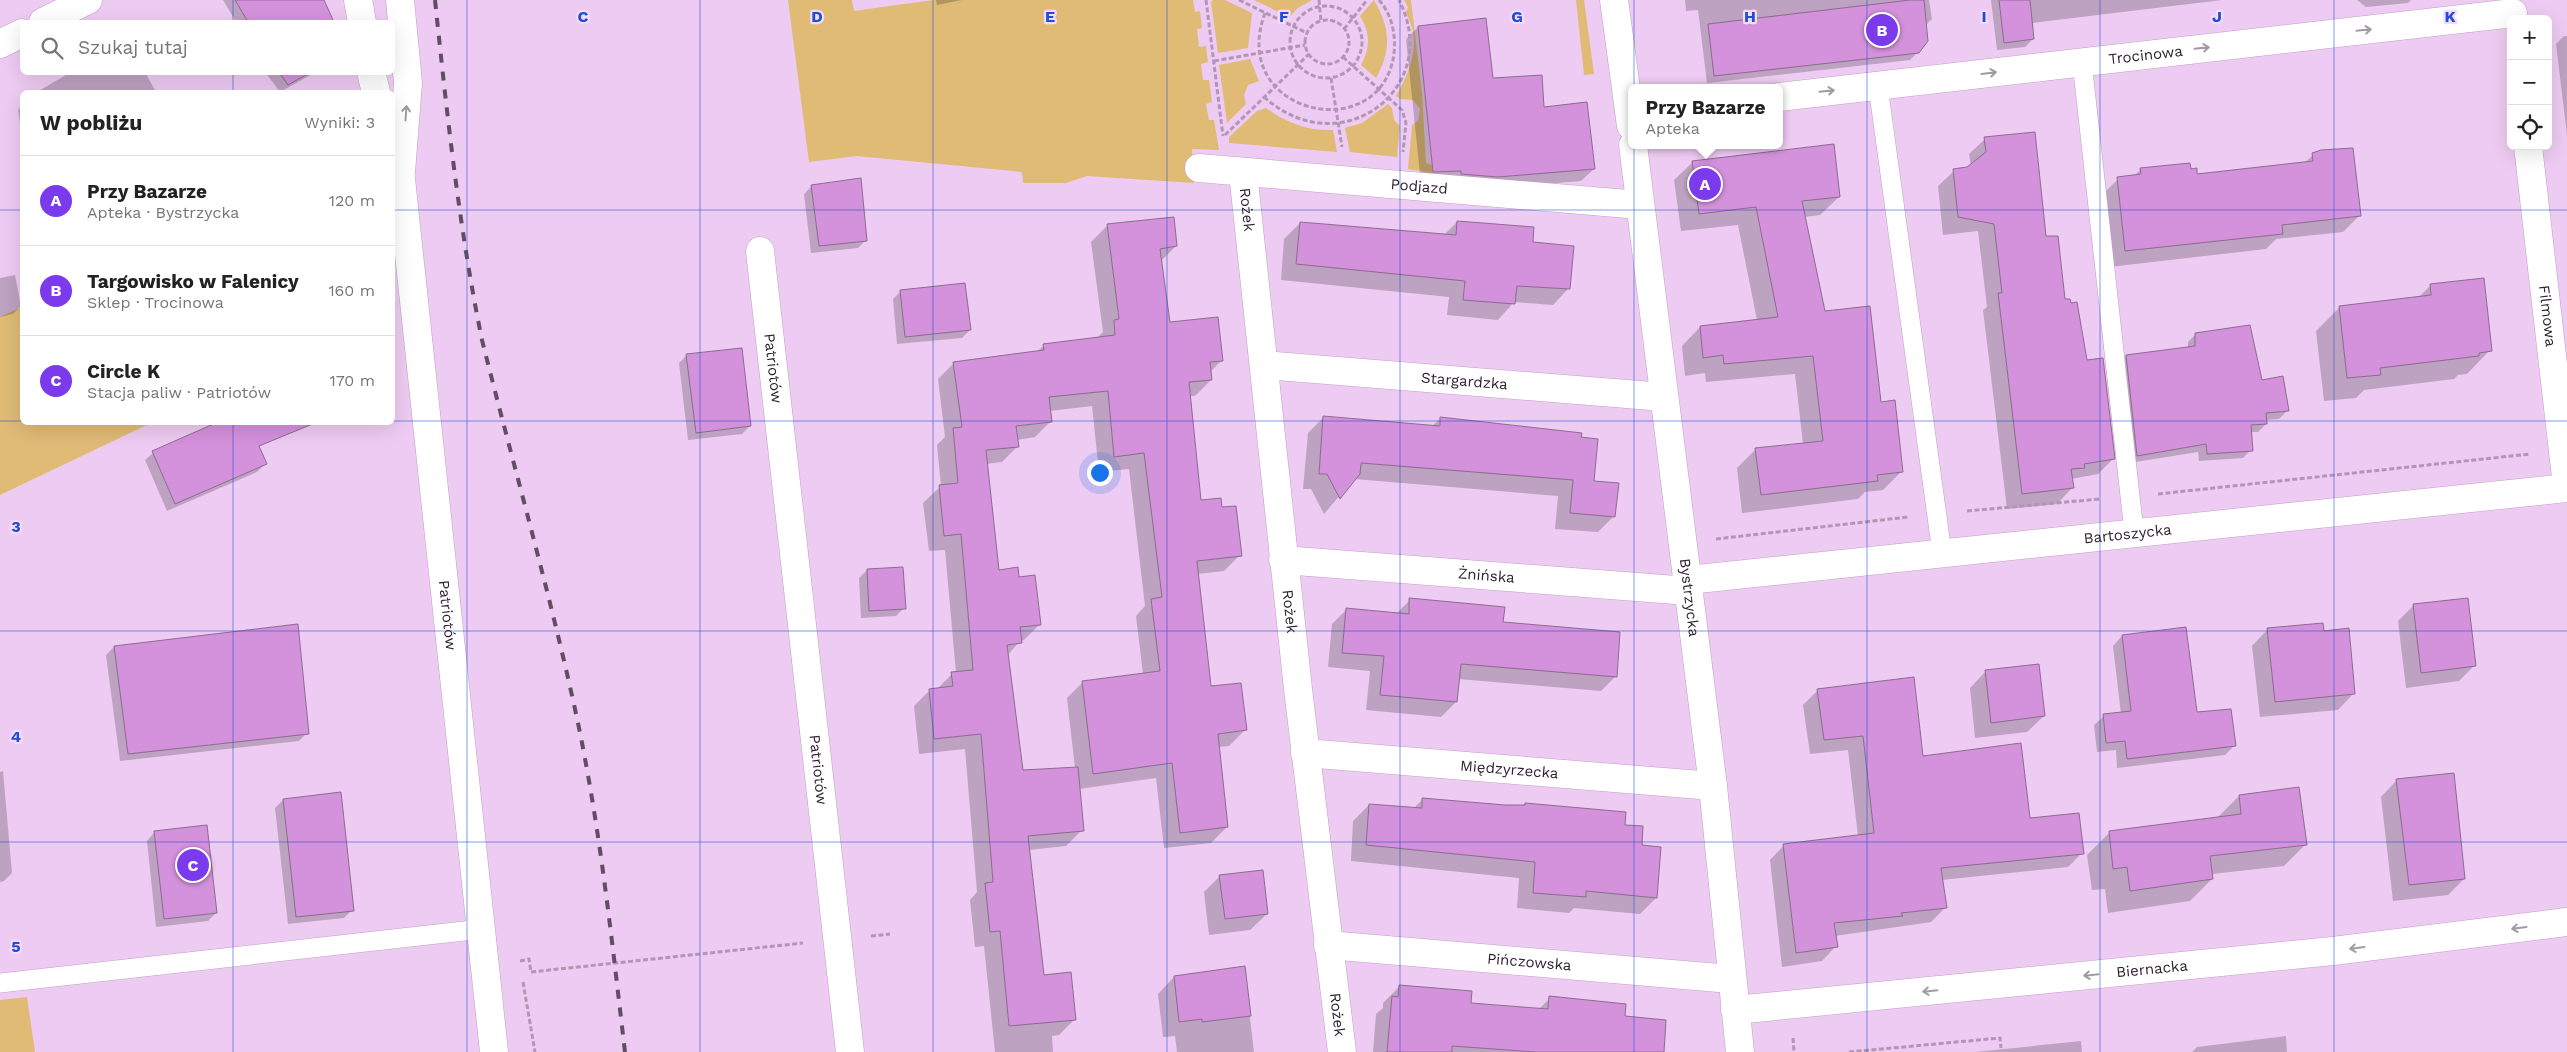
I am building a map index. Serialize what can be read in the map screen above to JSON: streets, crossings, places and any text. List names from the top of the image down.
{
  "streets": {
    "street": [
      "Trocinowa",
      "Podjazd",
      "Rożek",
      "Filmowa",
      "Patriotów",
      "Stargardzka",
      "Bartoszycka",
      "Żnińska",
      "Bystrzycka",
      "Międzyrzecka",
      "Pińczowska",
      "Biernacka"
    ]
  },
  "crossings": [
    ["Podjazd", "Rożek"],
    ["Podjazd", "Bystrzycka"],
    ["Rożek", "Stargardzka"],
    ["Rożek", "Żnińska"],
    ["Rożek", "Międzyrzecka"],
    ["Rożek", "Pińczowska"],
    ["Filmowa", "Bartoszycka"],
    ["Stargardzka", "Bystrzycka"],
    ["Bartoszycka", "Żnińska"],
    ["Bartoszycka", "Bystrzycka"],
    ["Żnińska", "Bystrzycka"],
    ["Bystrzycka", "Międzyrzecka"],
    ["Bystrzycka", "Pińczowska"],
    ["Bystrzycka", "Biernacka"]
  ],
  "one_way": ["Trocinowa", "Biernacka"],
  "page": {
    "pins": ["B", "A", "C"],
    "map_buttons": ["+", "−"],
    "search": "Szukaj tutaj",
    "popup": ["Przy Bazarze", "Apteka"],
    "heading": ["W pobliżu", "Wyniki: 3"],
    "list": [
      {
        "mark": "A",
        "name": "Przy Bazarze",
        "note": "Apteka · Bystrzycka",
        "value": "120 m"
      },
      {
        "mark": "B",
        "name": "Targowisko w Falenicy",
        "note": "Sklep · Trocinowa",
        "value": "160 m"
      },
      {
        "mark": "C",
        "name": "Circle K",
        "note": "Stacja paliw · Patriotów",
        "value": "170 m"
      }
    ]
  },
  "grid": {
    "columns": [
      "C",
      "D",
      "E",
      "F",
      "G",
      "H",
      "I",
      "J",
      "K"
    ],
    "rows": ["3", "4", "5"]
  }
}
